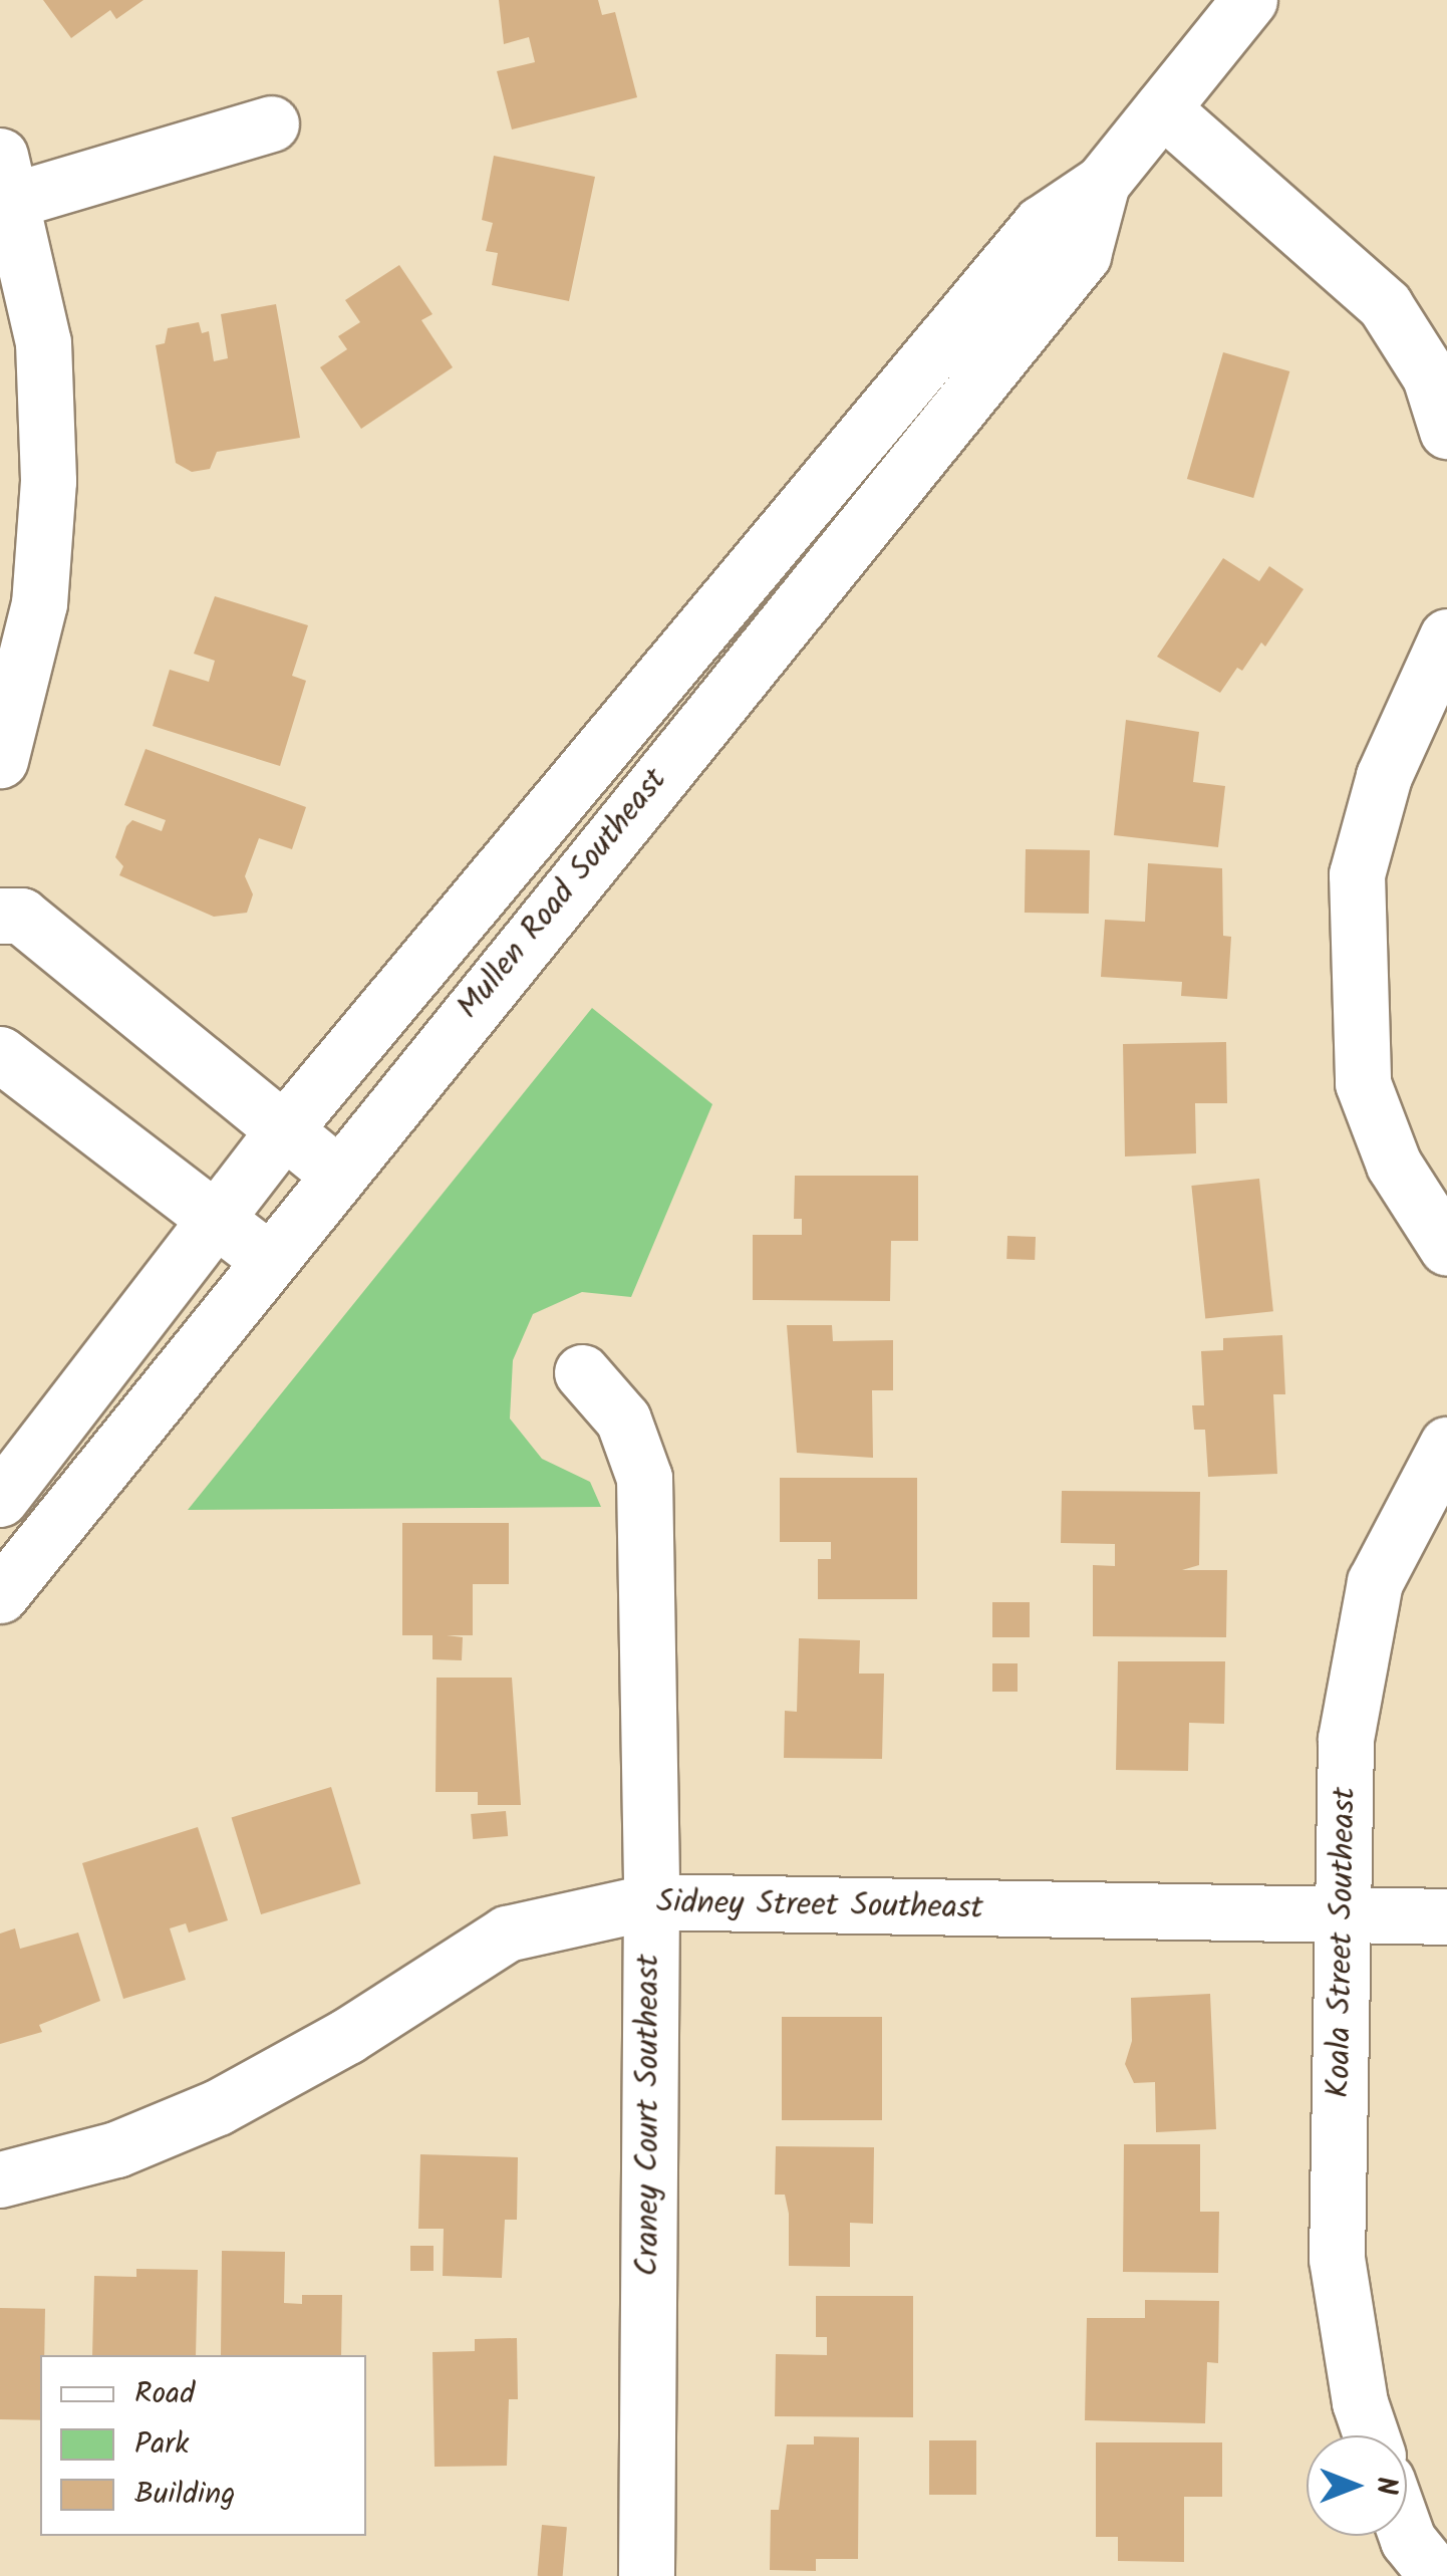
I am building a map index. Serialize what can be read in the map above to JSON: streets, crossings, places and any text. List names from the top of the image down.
{
  "streets": {
    "street": [
      "Mullen Road Southeast",
      "Sidney Street Southeast",
      "Koala Street Southeast",
      "Craney Court Southeast"
    ]
  },
  "crossings": [
    ["Sidney Street Southeast", "Koala Street Southeast"],
    ["Sidney Street Southeast", "Craney Court Southeast"]
  ],
  "legend": ["Road", "Park", "Building"],
  "north": "right"
}
